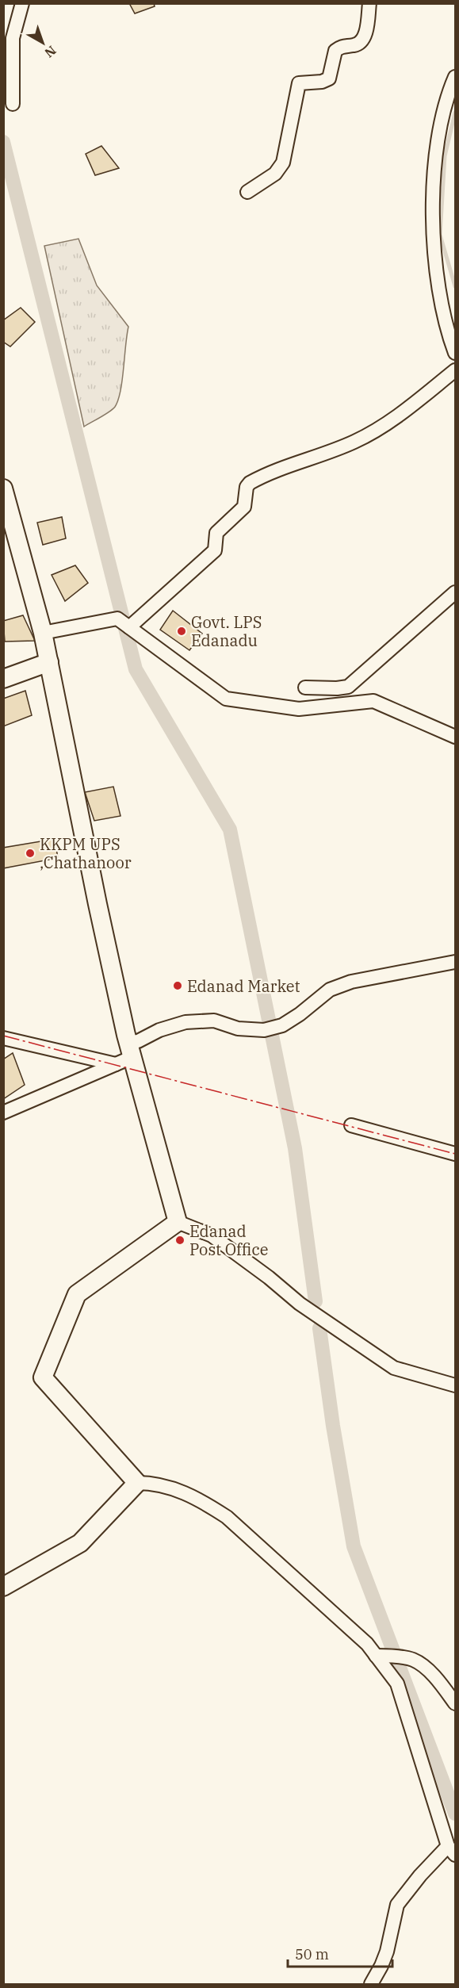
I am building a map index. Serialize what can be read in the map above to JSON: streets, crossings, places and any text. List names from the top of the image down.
{
  "places": [
    "Govt. LPS Edanadu",
    "KKPM UPS ,Chathanoor",
    "Edanad Market",
    "Edanad Post Office"
  ],
  "scale_bar": "50 m",
  "north": "bottom right"
}
